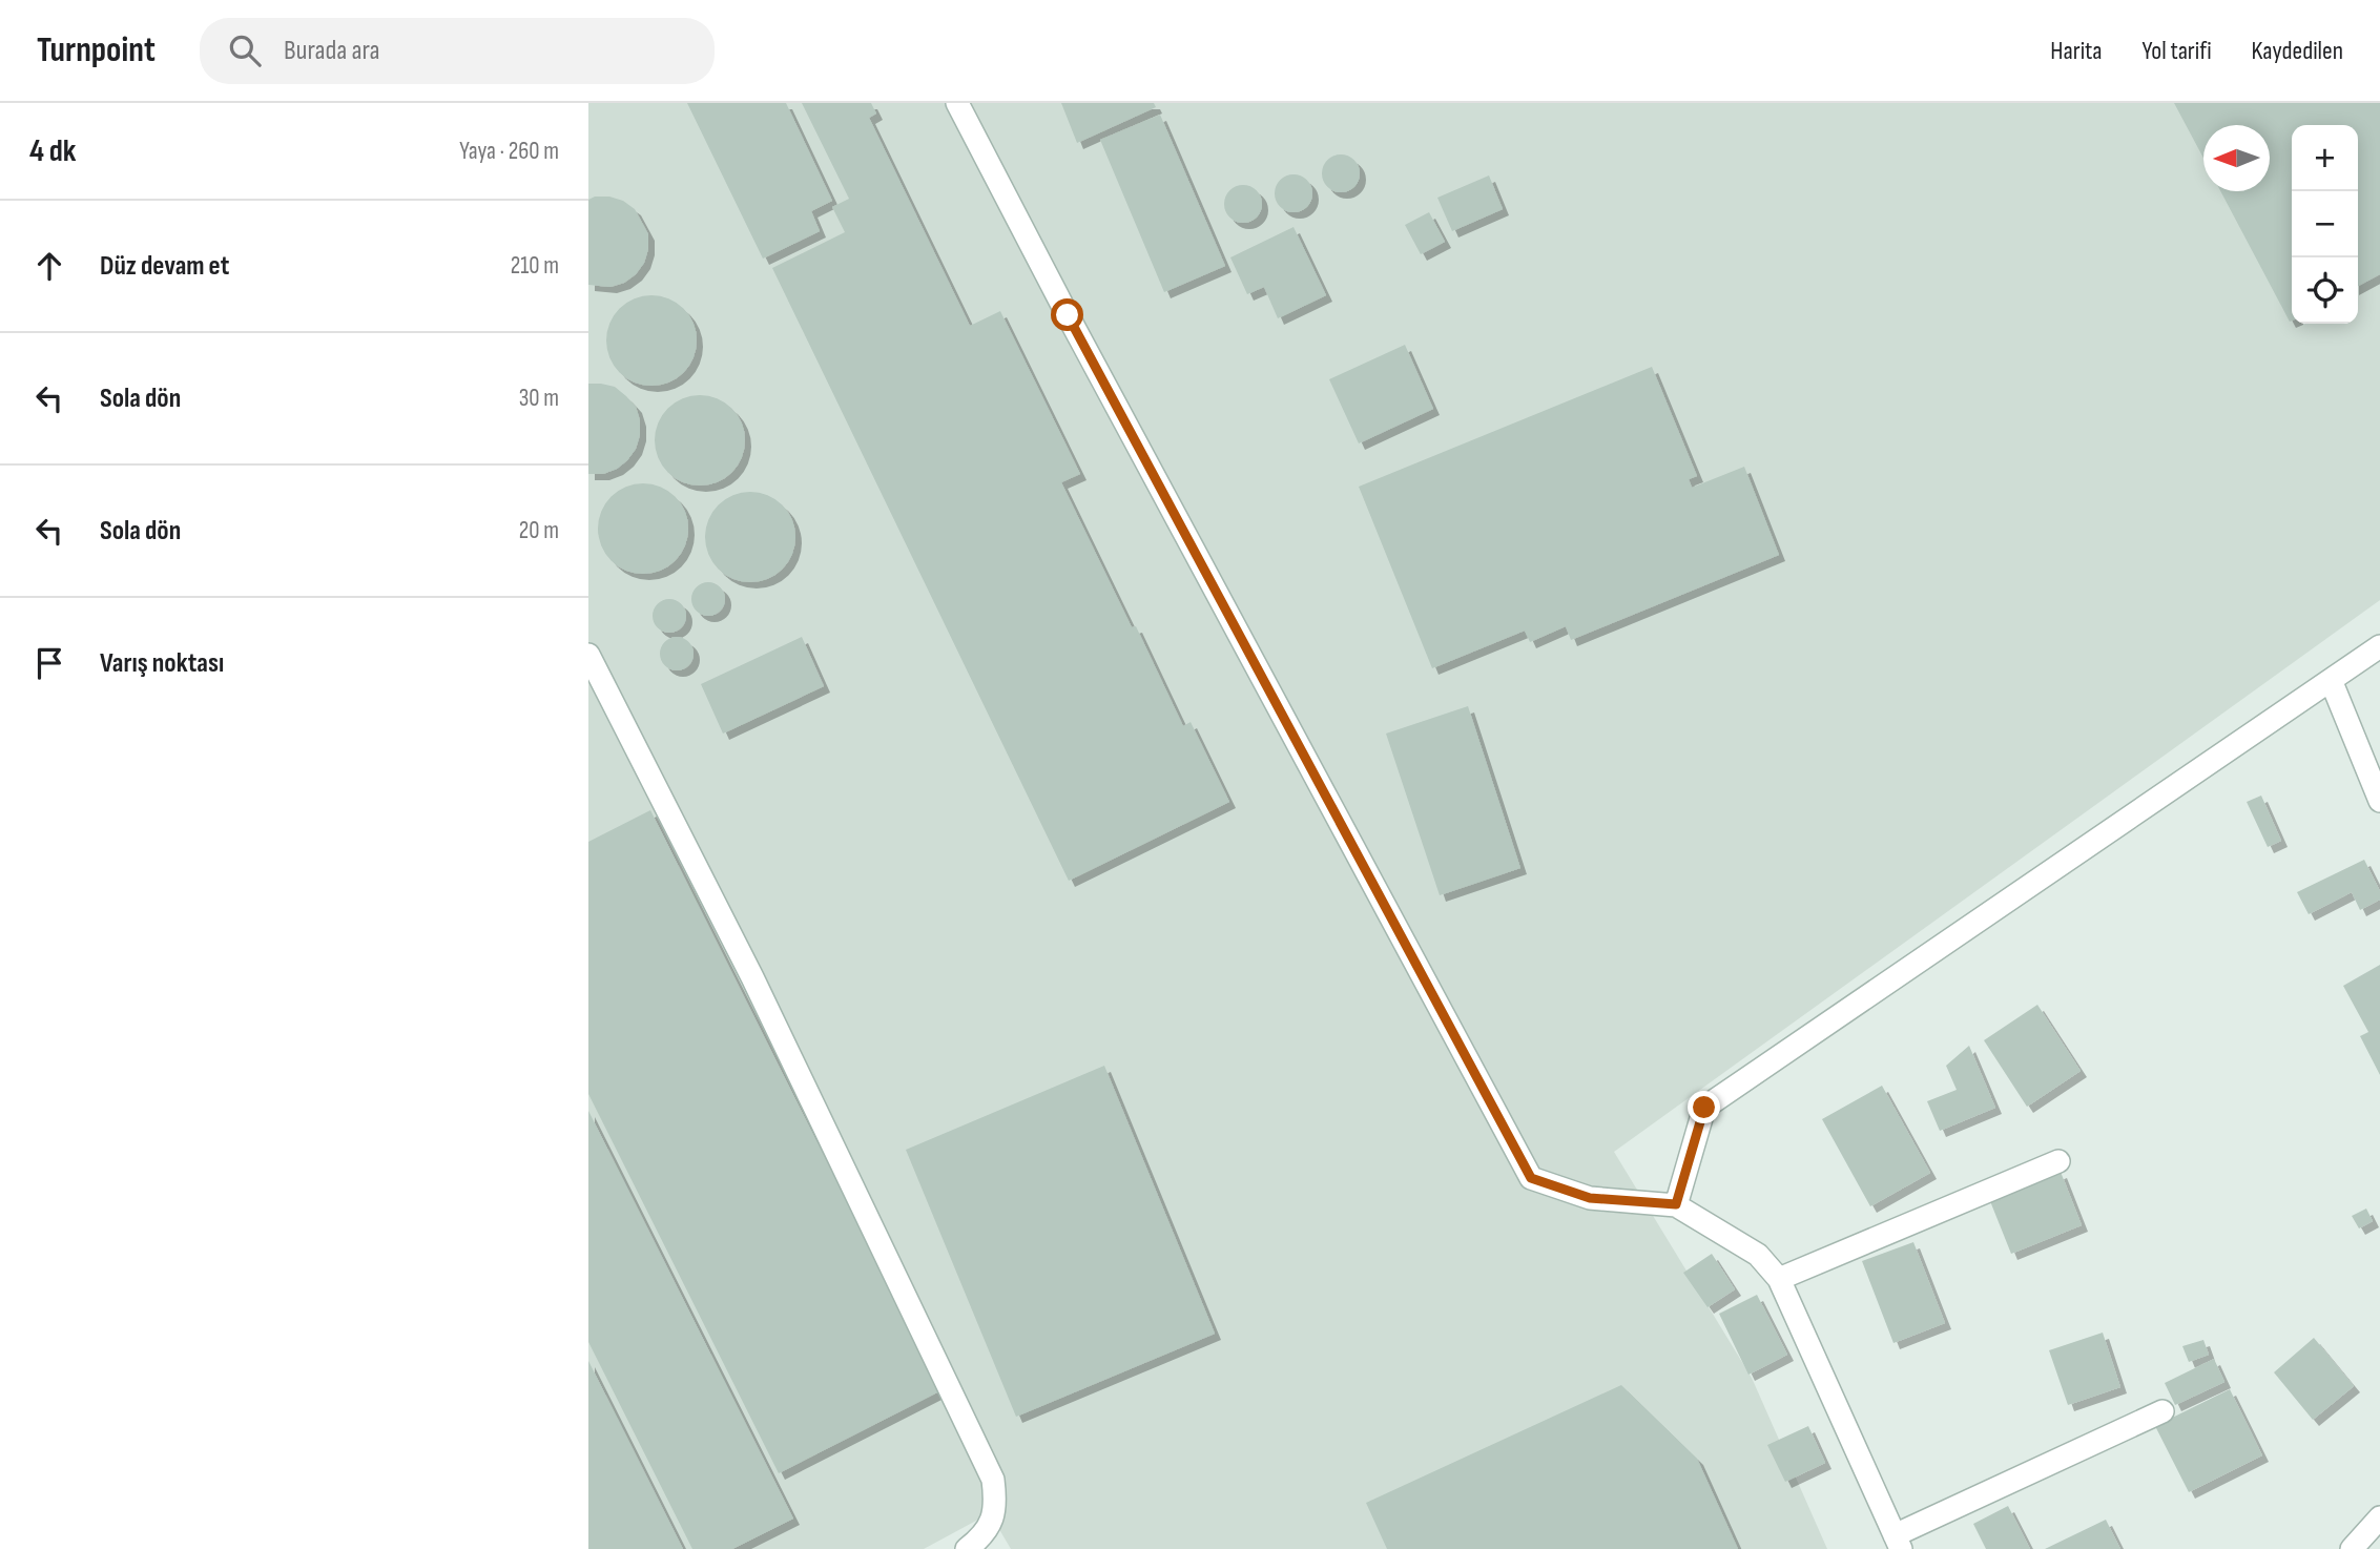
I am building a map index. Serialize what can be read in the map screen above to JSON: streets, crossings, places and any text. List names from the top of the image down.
{
  "north": "left",
  "page": {
    "header": "Turnpoint",
    "search": "Burada ara",
    "nav": ["Harita", "Yol tarifi", "Kaydedilen"],
    "heading": ["4 dk", "Yaya · 260 m"],
    "map_buttons": ["+", "−"],
    "list": [
      ["Düz devam et", "210 m"],
      ["Sola dön", "30 m"],
      ["Sola dön", "20 m"],
      "Varış noktası"
    ]
  }
}
